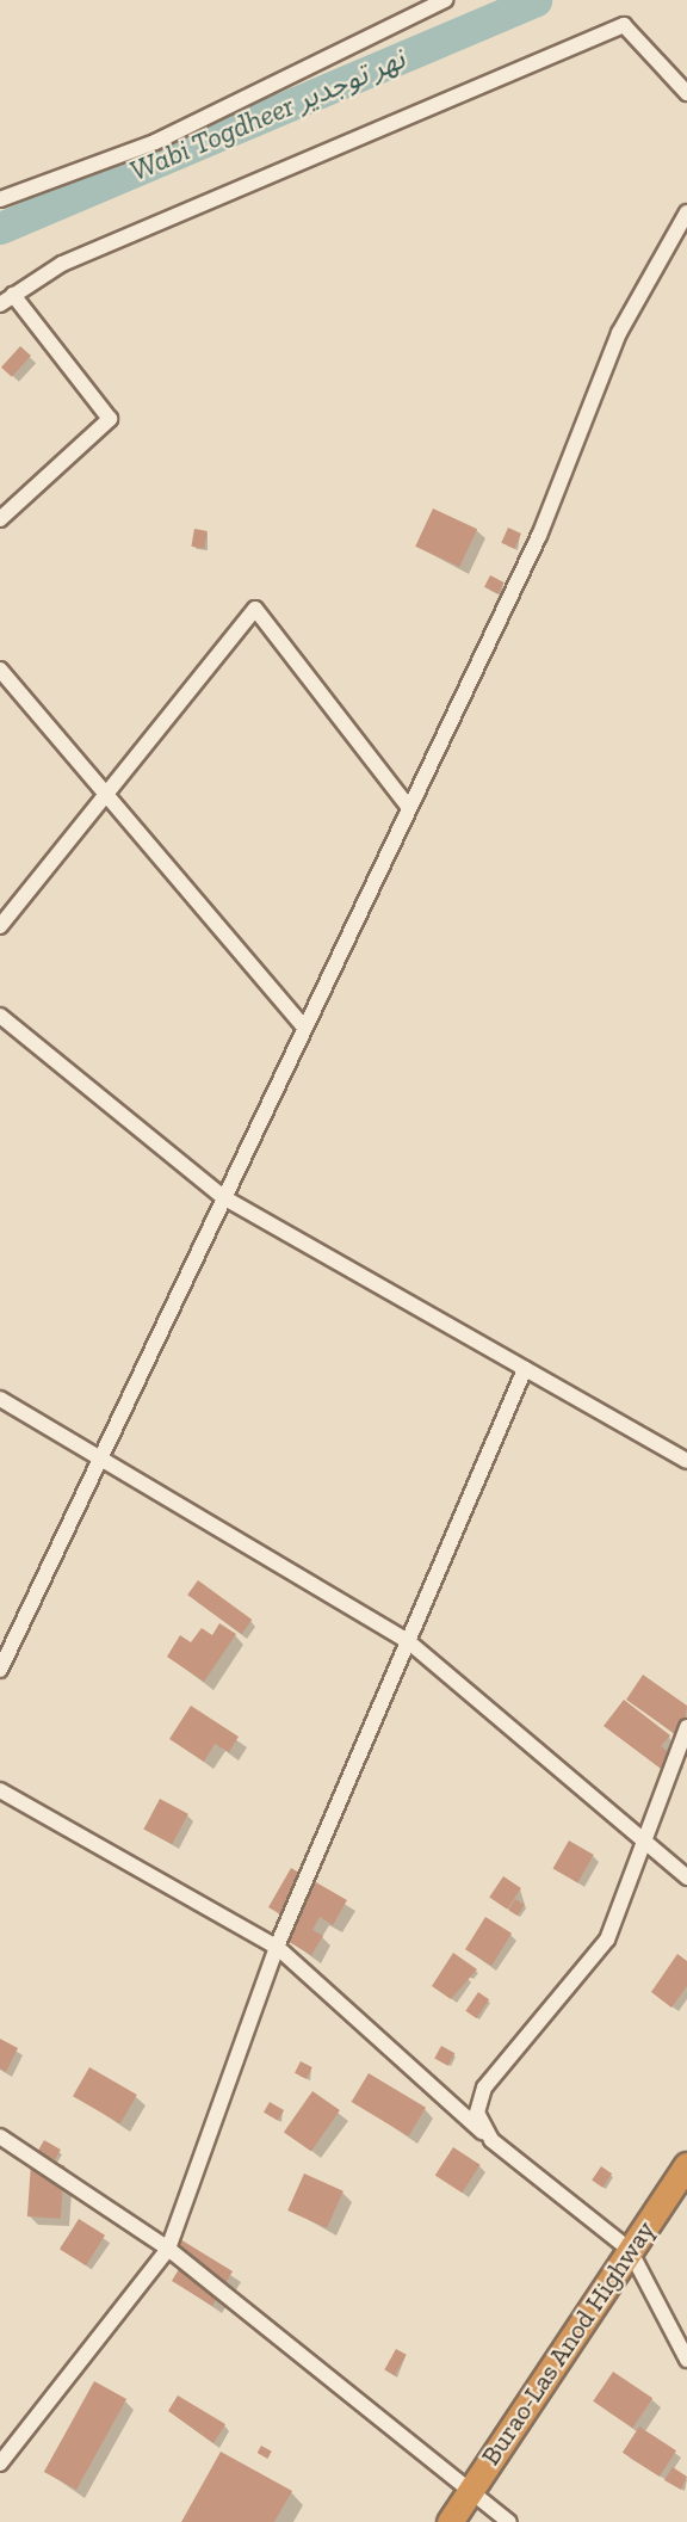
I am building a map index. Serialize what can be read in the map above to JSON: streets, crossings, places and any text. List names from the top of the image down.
{
  "streets": {
    "highway": ["Burao-Las Anod Highway"]
  },
  "water": ["Wabi Togdheer نهر توجدير"]
}
